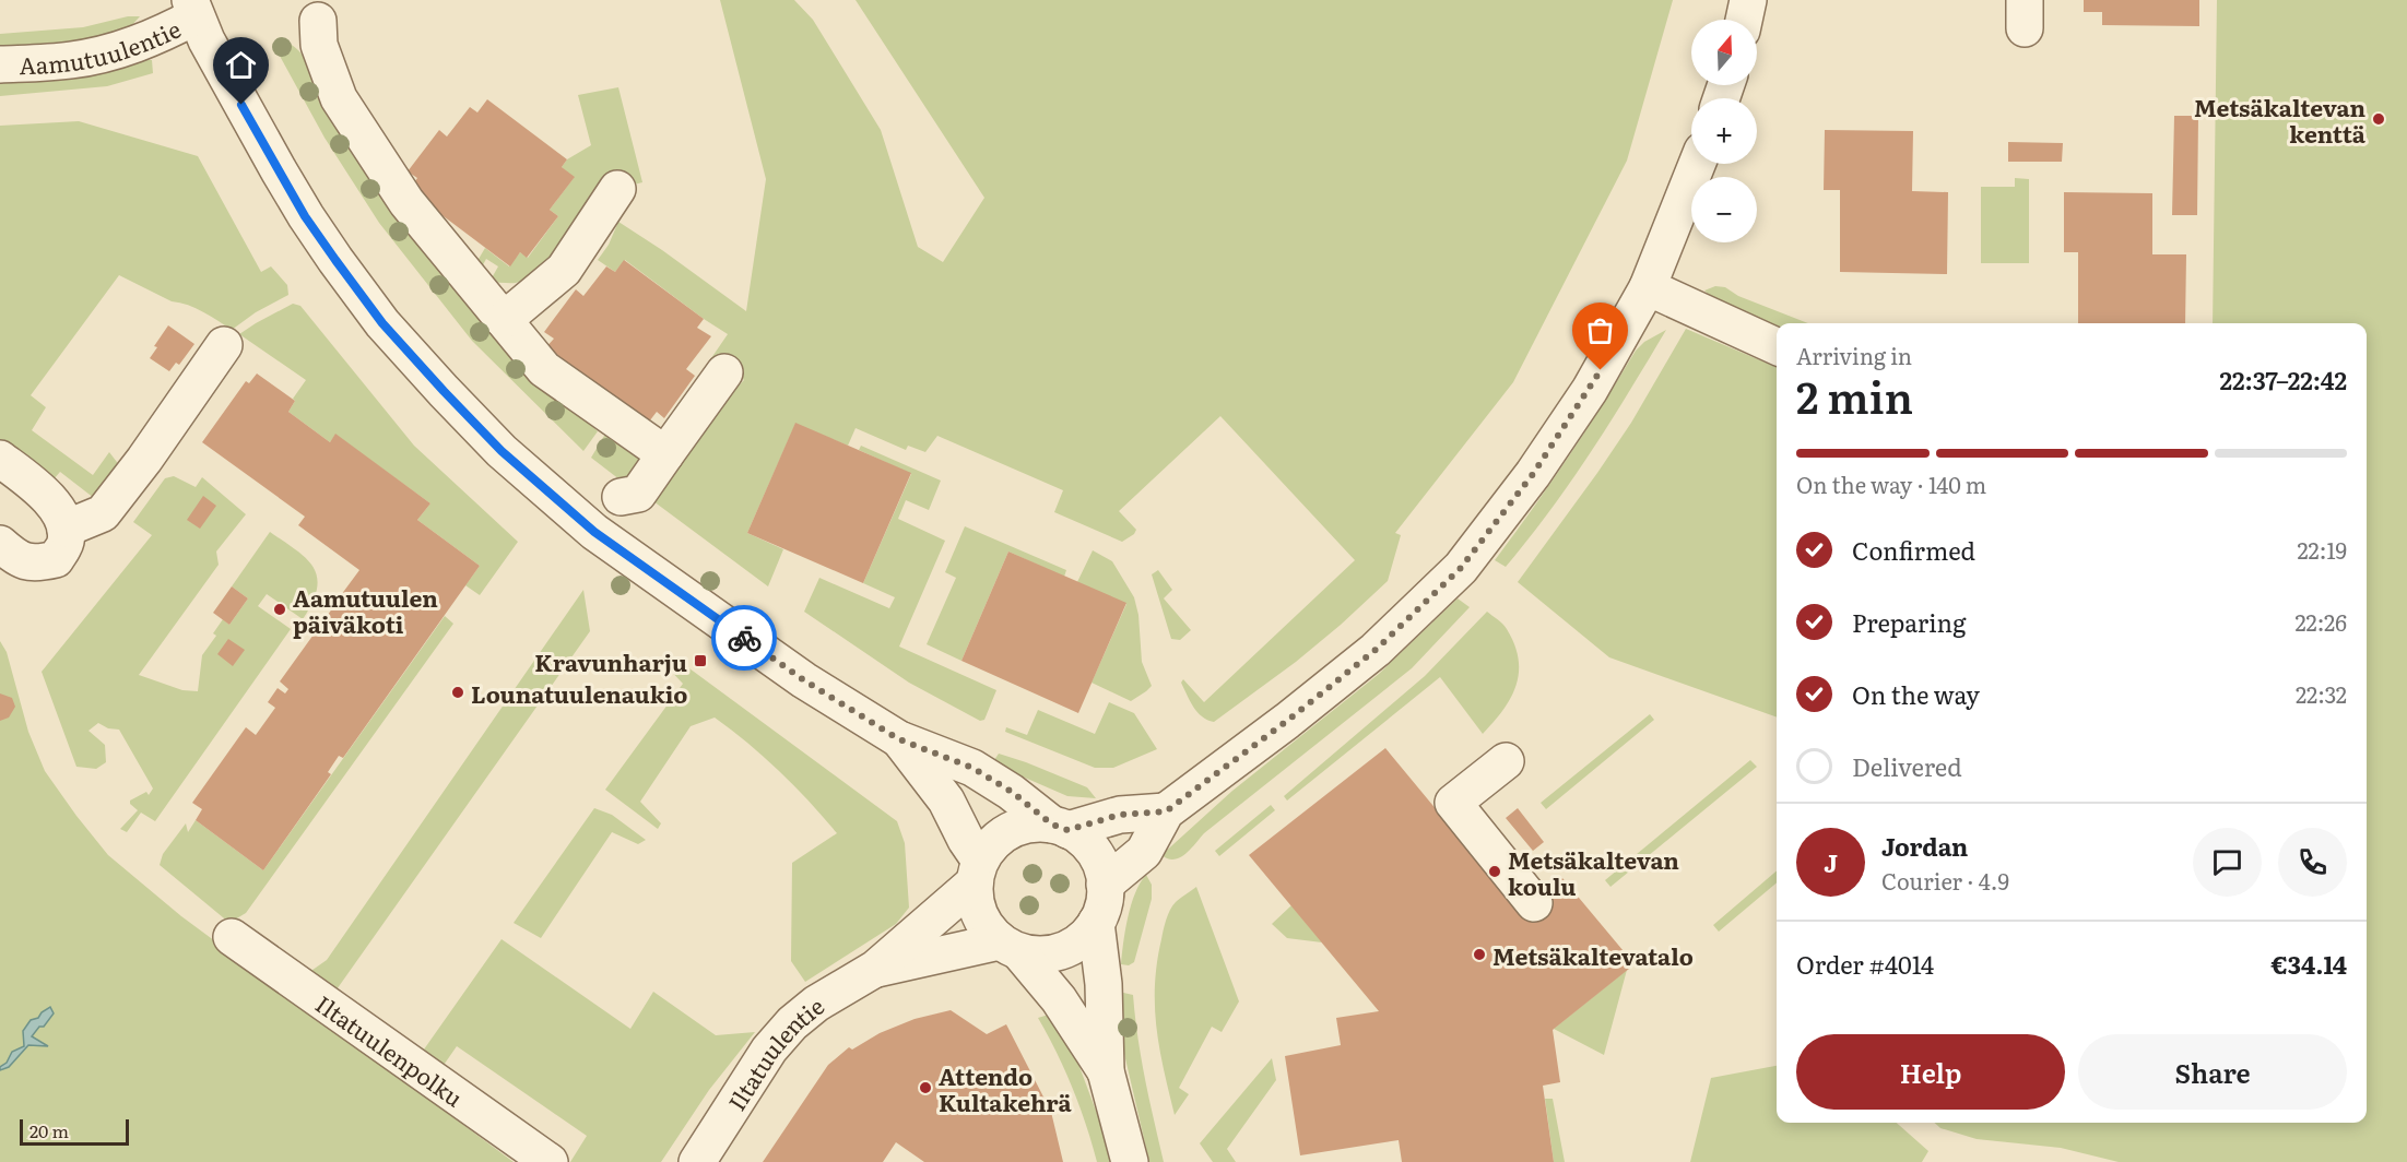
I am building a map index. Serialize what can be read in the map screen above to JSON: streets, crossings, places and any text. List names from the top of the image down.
{
  "streets": {
    "street": ["Aamutuulentie", "Iltatuulenpolku", "Iltatuulentie"]
  },
  "places": {
    "other": [
      "Metsäkaltevan kenttä",
      "Aamutuulen päiväkoti",
      "Lounatuulenaukio",
      "Metsäkaltevan koulu",
      "Metsäkaltevatalo",
      "Attendo Kultakehrä"
    ],
    "transit": ["Kravunharju"]
  },
  "scale_bar": "20 m",
  "north": "top",
  "page": {
    "map_buttons": ["+", "−"],
    "heading": ["2 min", "Arriving in", "22:37–22:42"],
    "panel": [
      "Jordan",
      "Courier · 4.9",
      "Order #4014",
      "€34.14"
    ],
    "bar": "On the way · 140 m",
    "list": [
      ["Confirmed", "22:19"],
      ["Preparing", "22:26"],
      ["On the way", "22:32"],
      "Delivered"
    ],
    "round": "J",
    "buttons": ["Help", "Share"],
    "scale": "20 m"
  }
}
